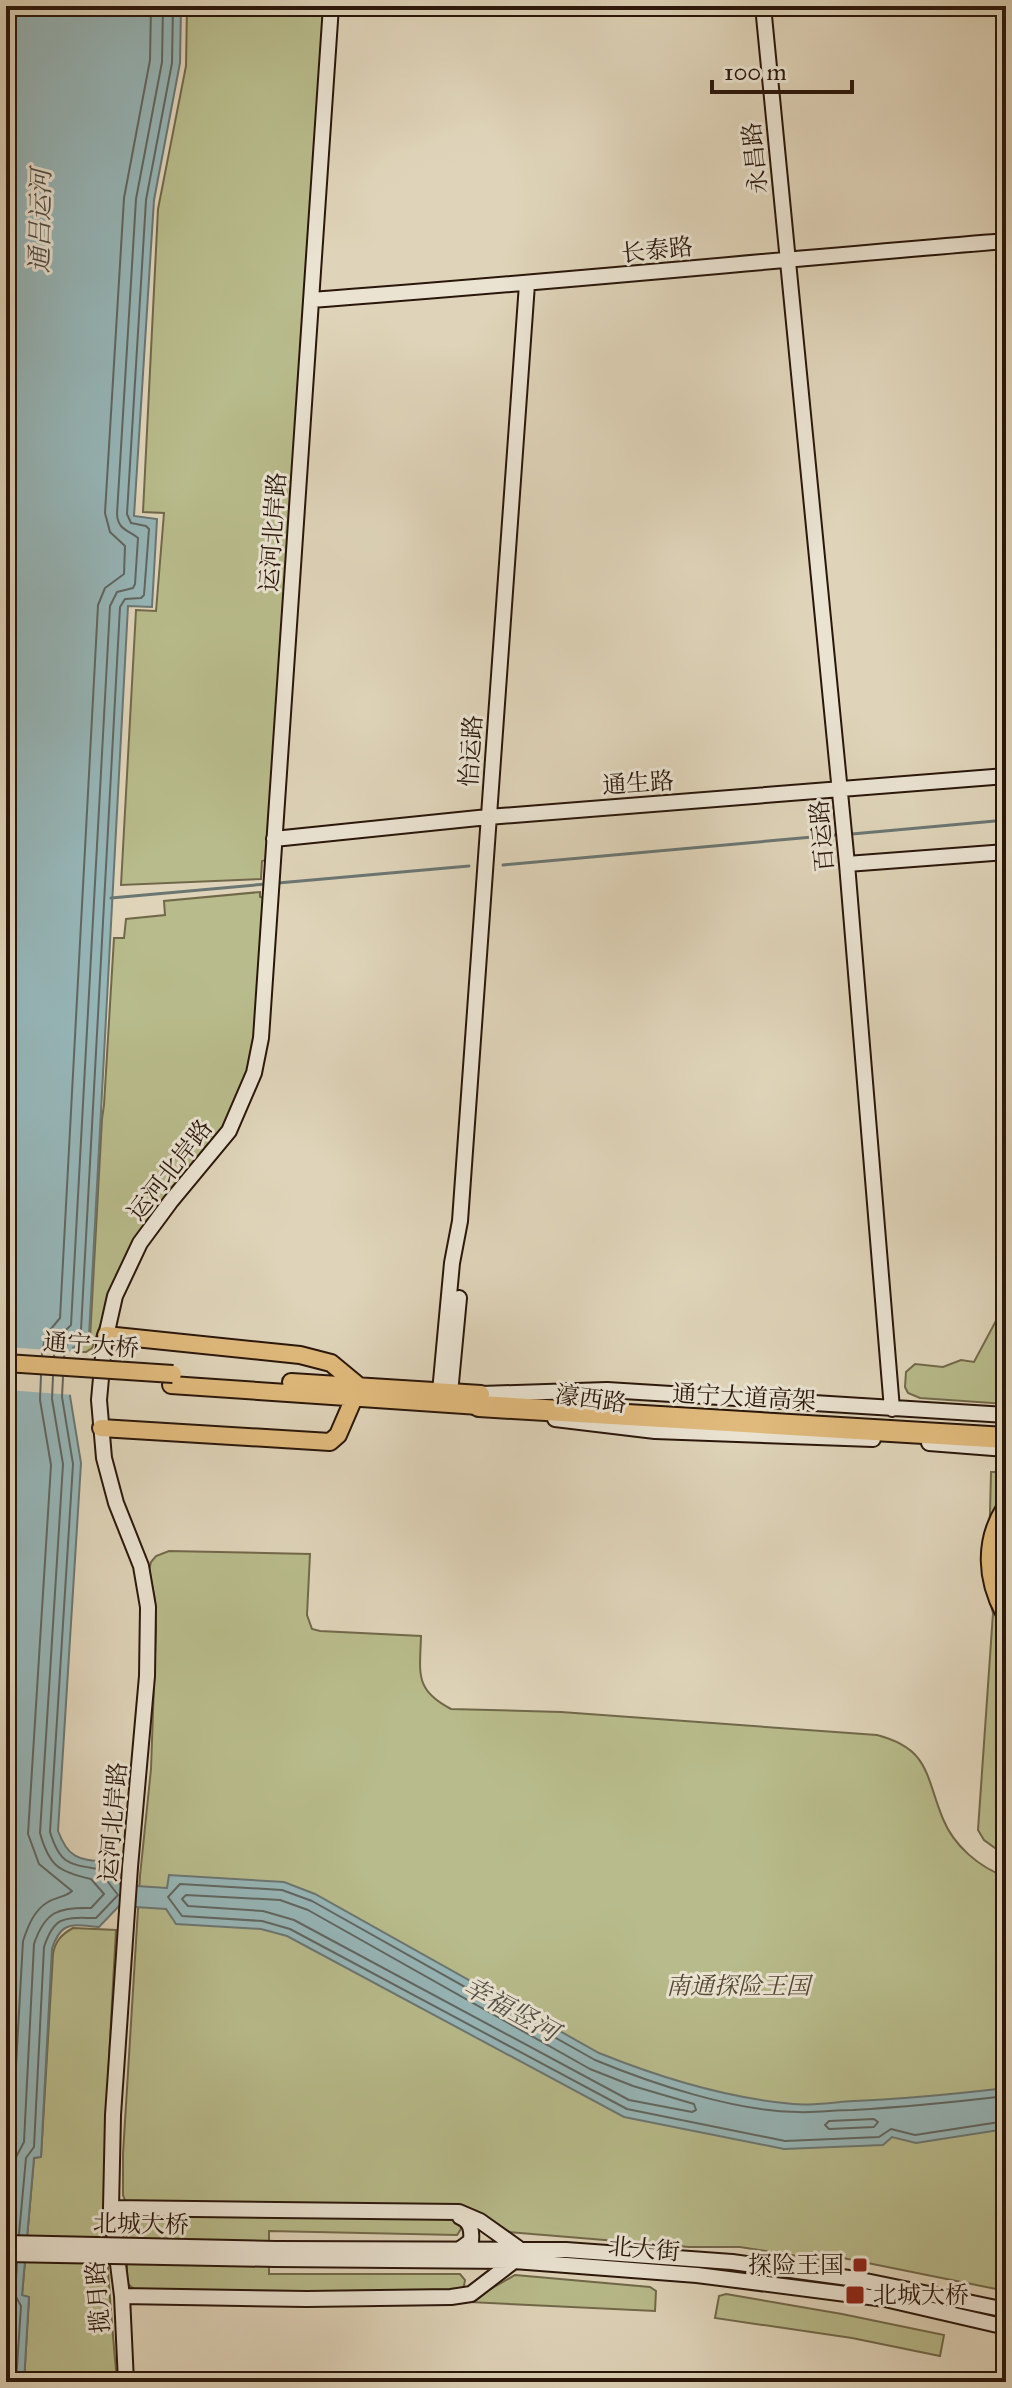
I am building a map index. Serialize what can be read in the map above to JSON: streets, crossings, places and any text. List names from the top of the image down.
{
  "streets": {
    "highway": ["通宁大道高架"],
    "main road": ["通宁大桥", "濠西路"],
    "street": [
      "永昌路",
      "长泰路",
      "运河北岸路",
      "怡运路",
      "通生路",
      "百运路",
      "北城大桥",
      "北大街",
      "揽月路"
    ]
  },
  "crossings": [
    ["永昌路", "长泰路"],
    ["永昌路", "百运路"],
    ["长泰路", "运河北岸路"],
    ["长泰路", "怡运路"],
    ["长泰路", "百运路"],
    ["运河北岸路", "通生路"],
    ["运河北岸路", "揽月路"],
    ["怡运路", "通生路"],
    ["怡运路", "濠西路"],
    ["通生路", "百运路"],
    ["百运路", "濠西路"],
    ["通宁大桥", "濠西路"],
    ["通宁大道高架", "濠西路"],
    ["北城大桥", "北大街"]
  ],
  "water": ["通吕运河", "幸福竖河"],
  "parks": ["南通探险王国"],
  "places": {
    "transit": ["探险王国", "北城大桥"]
  },
  "scale_bar": "100 m"
}
